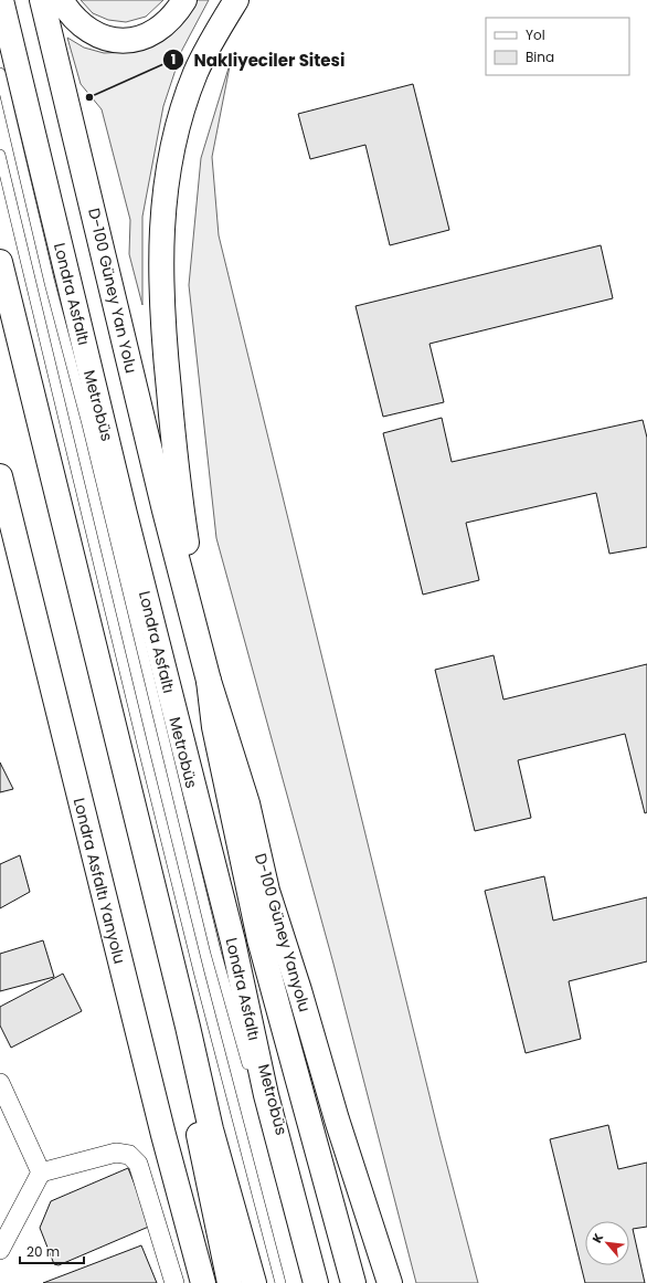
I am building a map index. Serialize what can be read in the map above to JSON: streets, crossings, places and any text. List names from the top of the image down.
{
  "streets": {
    "main road": [
      "D-100 Güney Yan Yolu",
      "Londra Asfaltı",
      "Londra Asfaltı Yanyolu",
      "D-100 Güney Yanyolu"
    ],
    "lane": ["Metrobüs"]
  },
  "crossings": [
    ["D-100 Güney Yan Yolu", "D-100 Güney Yanyolu"]
  ],
  "places": ["Nakliyeciler Sitesi"],
  "legend": ["Yol", "Bina"],
  "scale_bar": "20 m",
  "north": "top left"
}
